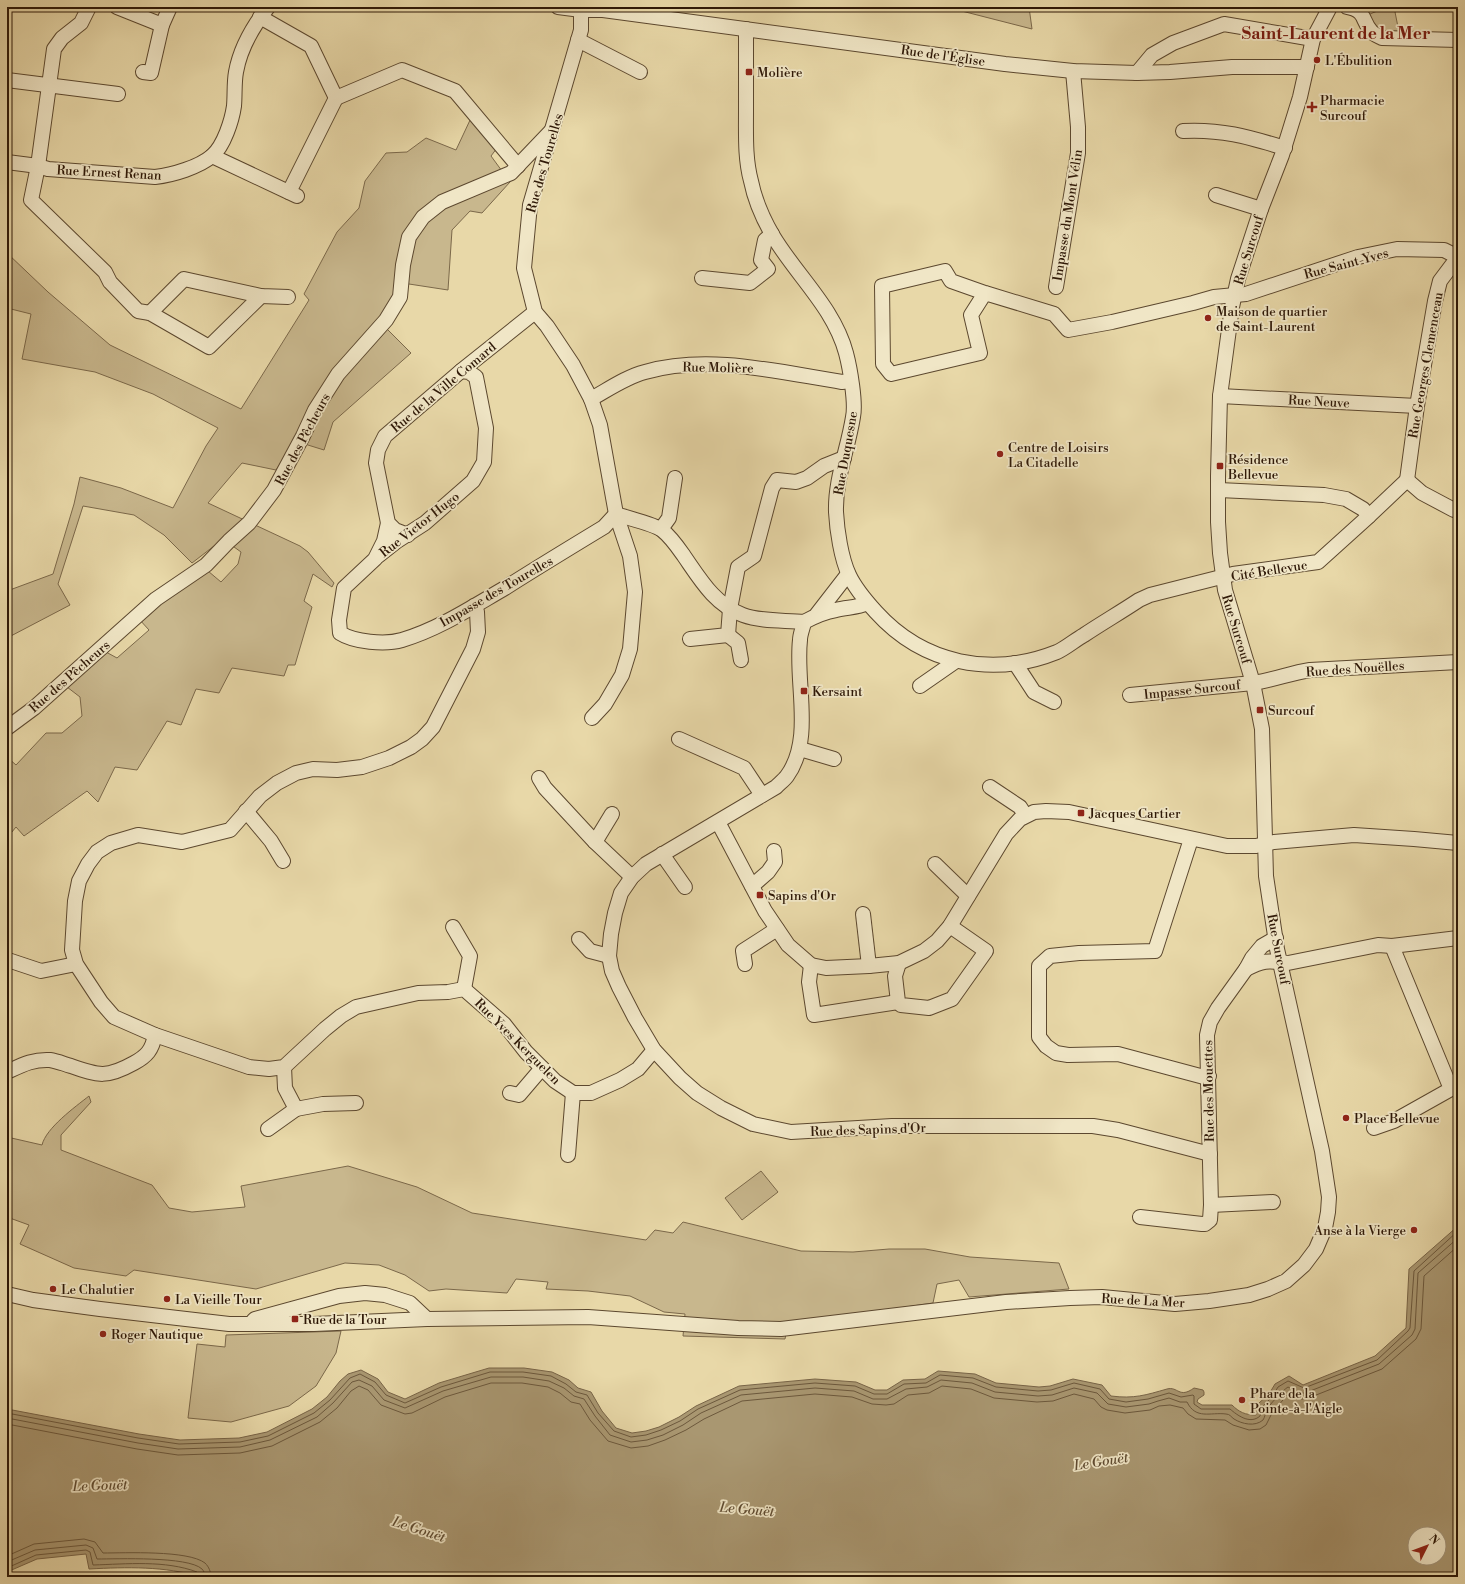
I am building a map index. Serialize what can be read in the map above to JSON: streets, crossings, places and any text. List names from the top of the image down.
{
  "streets": {
    "street": [
      "Rue de l'Église",
      "Rue des Tourelles",
      "Rue Ernest Renan",
      "Impasse du Mont Vélin",
      "Rue Surcouf",
      "Rue Saint-Yves",
      "Rue Georges Clemenceau",
      "Rue Molière",
      "Rue de la Ville Comard",
      "Rue Neuve",
      "Rue des Pêcheurs",
      "Rue Duquesne",
      "Rue Victor Hugo",
      "Cité Bellevue",
      "Impasse des Tourelles",
      "Rue des Nouëlles",
      "Impasse Surcouf",
      "Rue Yves Kerguelen",
      "Rue des Mouettes",
      "Rue des Sapins d'Or",
      "Rue de La Mer"
    ]
  },
  "crossings": [
    ["Rue de l'Église", "Rue des Tourelles"],
    ["Rue de l'Église", "Impasse du Mont Vélin"],
    ["Rue de l'Église", "Rue Surcouf"],
    ["Rue de l'Église", "Rue Duquesne"],
    ["Rue des Tourelles", "Rue Molière"],
    ["Rue des Tourelles", "Rue de la Ville Comard"],
    ["Rue des Tourelles", "Rue des Pêcheurs"],
    ["Rue des Tourelles", "Impasse des Tourelles"],
    ["Rue Surcouf", "Rue Saint-Yves"],
    ["Rue Surcouf", "Rue Neuve"],
    ["Rue Surcouf", "Rue Duquesne"],
    ["Rue Surcouf", "Cité Bellevue"],
    ["Rue Surcouf", "Rue des Nouëlles"],
    ["Rue Surcouf", "Impasse Surcouf"],
    ["Rue Surcouf", "Rue des Mouettes"],
    ["Rue Surcouf", "Rue de La Mer"],
    ["Rue Saint-Yves", "Rue Georges Clemenceau"],
    ["Rue Georges Clemenceau", "Rue Neuve"],
    ["Rue Georges Clemenceau", "Cité Bellevue"],
    ["Rue Molière", "Rue Duquesne"],
    ["Rue de la Ville Comard", "Rue Victor Hugo"],
    ["Rue de la Ville Comard", "Impasse des Tourelles"],
    ["Rue Duquesne", "Cité Bellevue"],
    ["Rue des Nouëlles", "Impasse Surcouf"],
    ["Rue Yves Kerguelen", "Rue des Sapins d'Or"],
    ["Rue des Mouettes", "Rue des Sapins d'Or"]
  ],
  "districts": ["Saint-Laurent de la Mer"],
  "water": ["Le Gouët"],
  "places": {
    "other": [
      "L'Ébulition",
      "Maison de quartier de Saint-Laurent",
      "Centre de Loisirs La Citadelle",
      "Place Bellevue",
      "Anse à la Vierge",
      "Le Chalutier",
      "La Vieille Tour",
      "Roger Nautique",
      "Phare de la Pointe-à-l'Aigle"
    ],
    "transit": [
      "Molière",
      "Résidence Bellevue",
      "Kersaint",
      "Surcouf",
      "Jacques Cartier",
      "Sapins d'Or",
      "Rue de la Tour"
    ],
    "health": ["Pharmacie Surcouf"]
  },
  "north": "top right"
}
